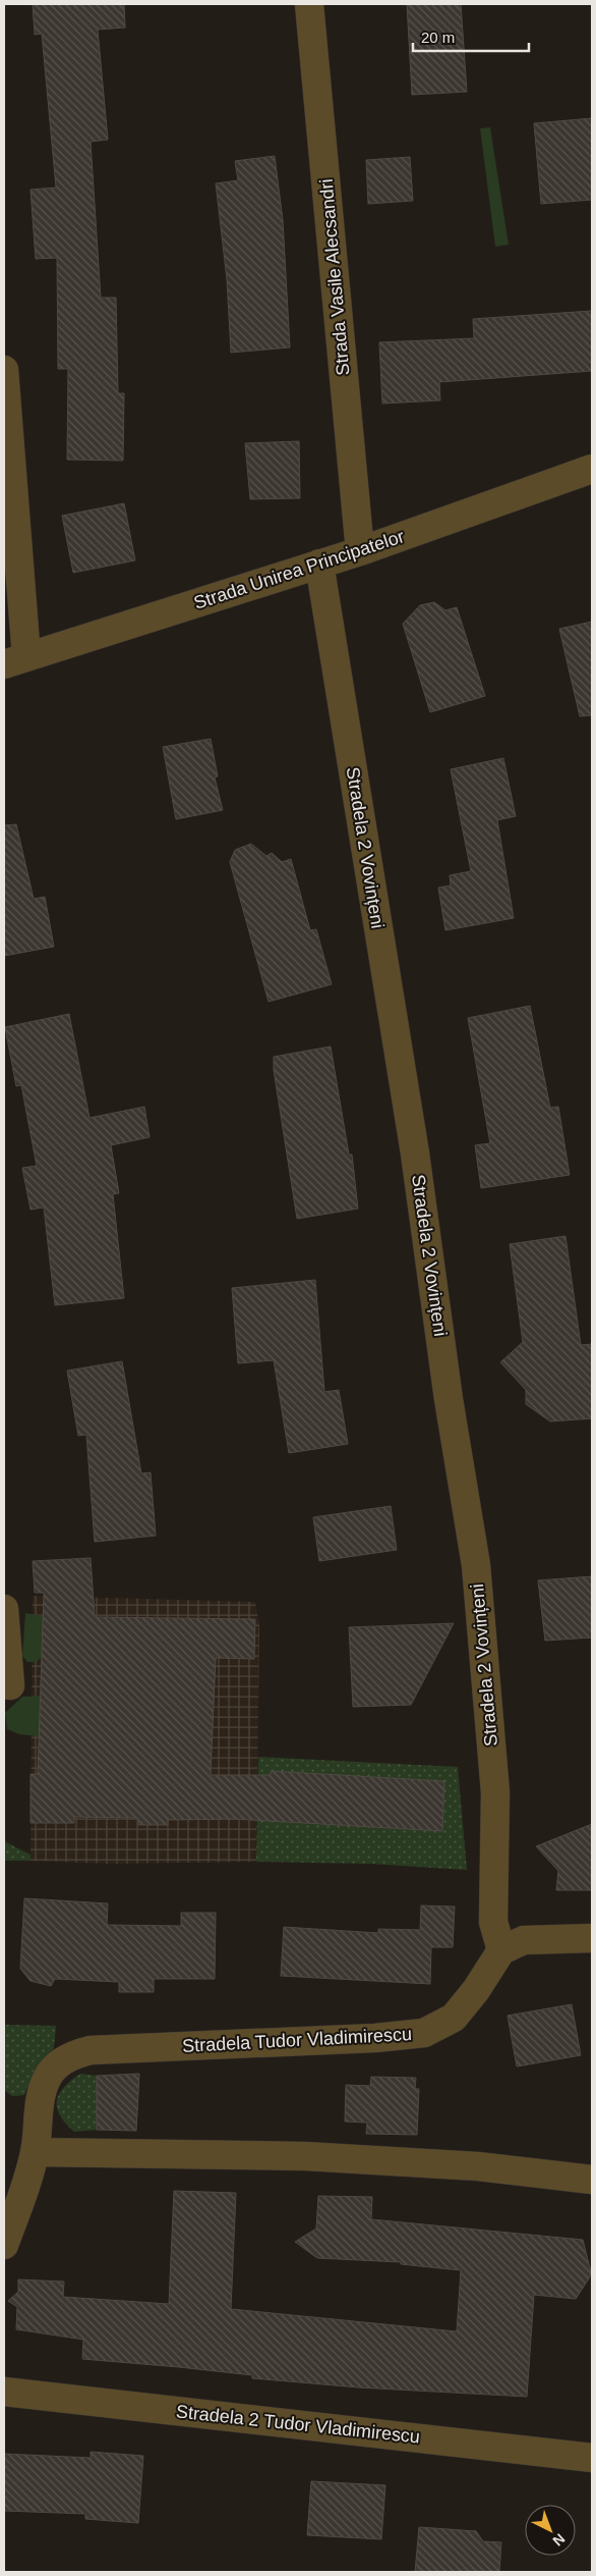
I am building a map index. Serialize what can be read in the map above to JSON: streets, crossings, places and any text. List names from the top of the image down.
{
  "streets": {
    "street": [
      "Strada Vasile Alecsandri",
      "Strada Unirea Principatelor",
      "Stradela 2 Vovințeni",
      "Stradela Tudor Vladimirescu",
      "Stradela 2 Tudor Vladimirescu"
    ]
  },
  "crossings": [
    ["Strada Vasile Alecsandri", "Strada Unirea Principatelor"],
    ["Strada Unirea Principatelor", "Stradela 2 Vovințeni"],
    ["Stradela 2 Vovințeni", "Stradela Tudor Vladimirescu"]
  ],
  "scale_bar": "20 m",
  "north": "bottom right"
}
